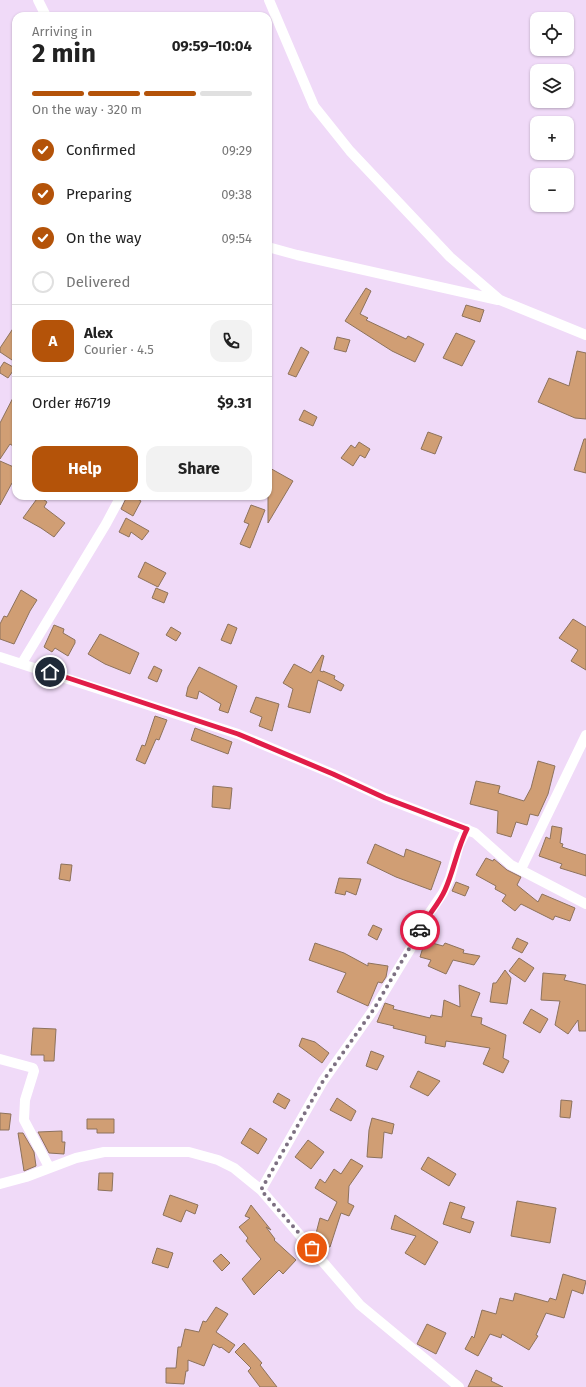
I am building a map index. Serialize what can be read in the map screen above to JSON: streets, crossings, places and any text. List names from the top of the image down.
{
  "page": {
    "map_buttons": ["+", "−"],
    "heading": ["2 min", "Arriving in", "09:59–10:04"],
    "panel": [
      "Alex",
      "Courier · 4.5",
      "Order #6719",
      "$9.31"
    ],
    "bar": "On the way · 320 m",
    "list": [
      ["Confirmed", "09:29"],
      ["Preparing", "09:38"],
      ["On the way", "09:54"],
      "Delivered"
    ],
    "round": "A",
    "buttons": ["Help", "Share"]
  }
}
